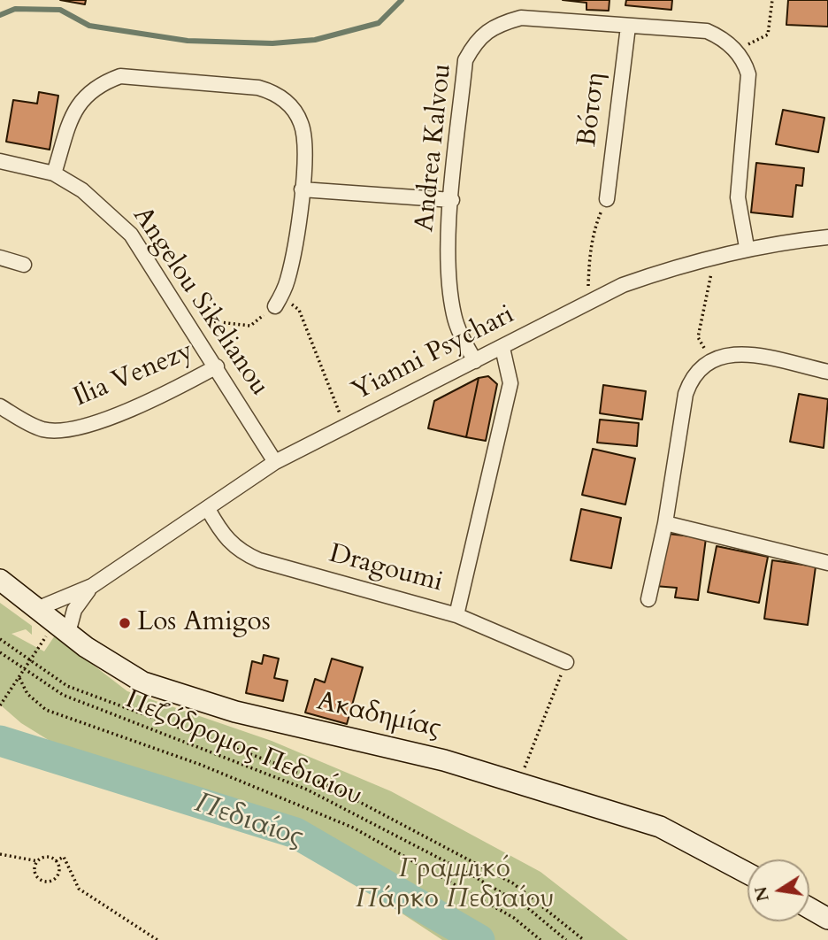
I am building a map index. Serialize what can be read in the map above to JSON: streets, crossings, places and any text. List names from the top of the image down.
{
  "streets": {
    "street": [
      "Βότση",
      "Andrea Kalvou",
      "Angelou Sikelianou",
      "Yianni Psychari",
      "Ilia Venezy",
      "Dragoumi",
      "Ακαδημίας"
    ],
    "path": ["Πεζόδρομος Πεδιαίου"]
  },
  "crossings": [
    ["Βότση", "Andrea Kalvou"],
    ["Andrea Kalvou", "Yianni Psychari"],
    ["Angelou Sikelianou", "Yianni Psychari"],
    ["Angelou Sikelianou", "Ilia Venezy"],
    ["Yianni Psychari", "Dragoumi"],
    ["Yianni Psychari", "Ακαδημίας"]
  ],
  "water": ["Πεδιαίος"],
  "parks": ["Γραμμικό Πάρκο Πεδιαίου"],
  "places": ["Los Amigos"],
  "north": "left"
}
